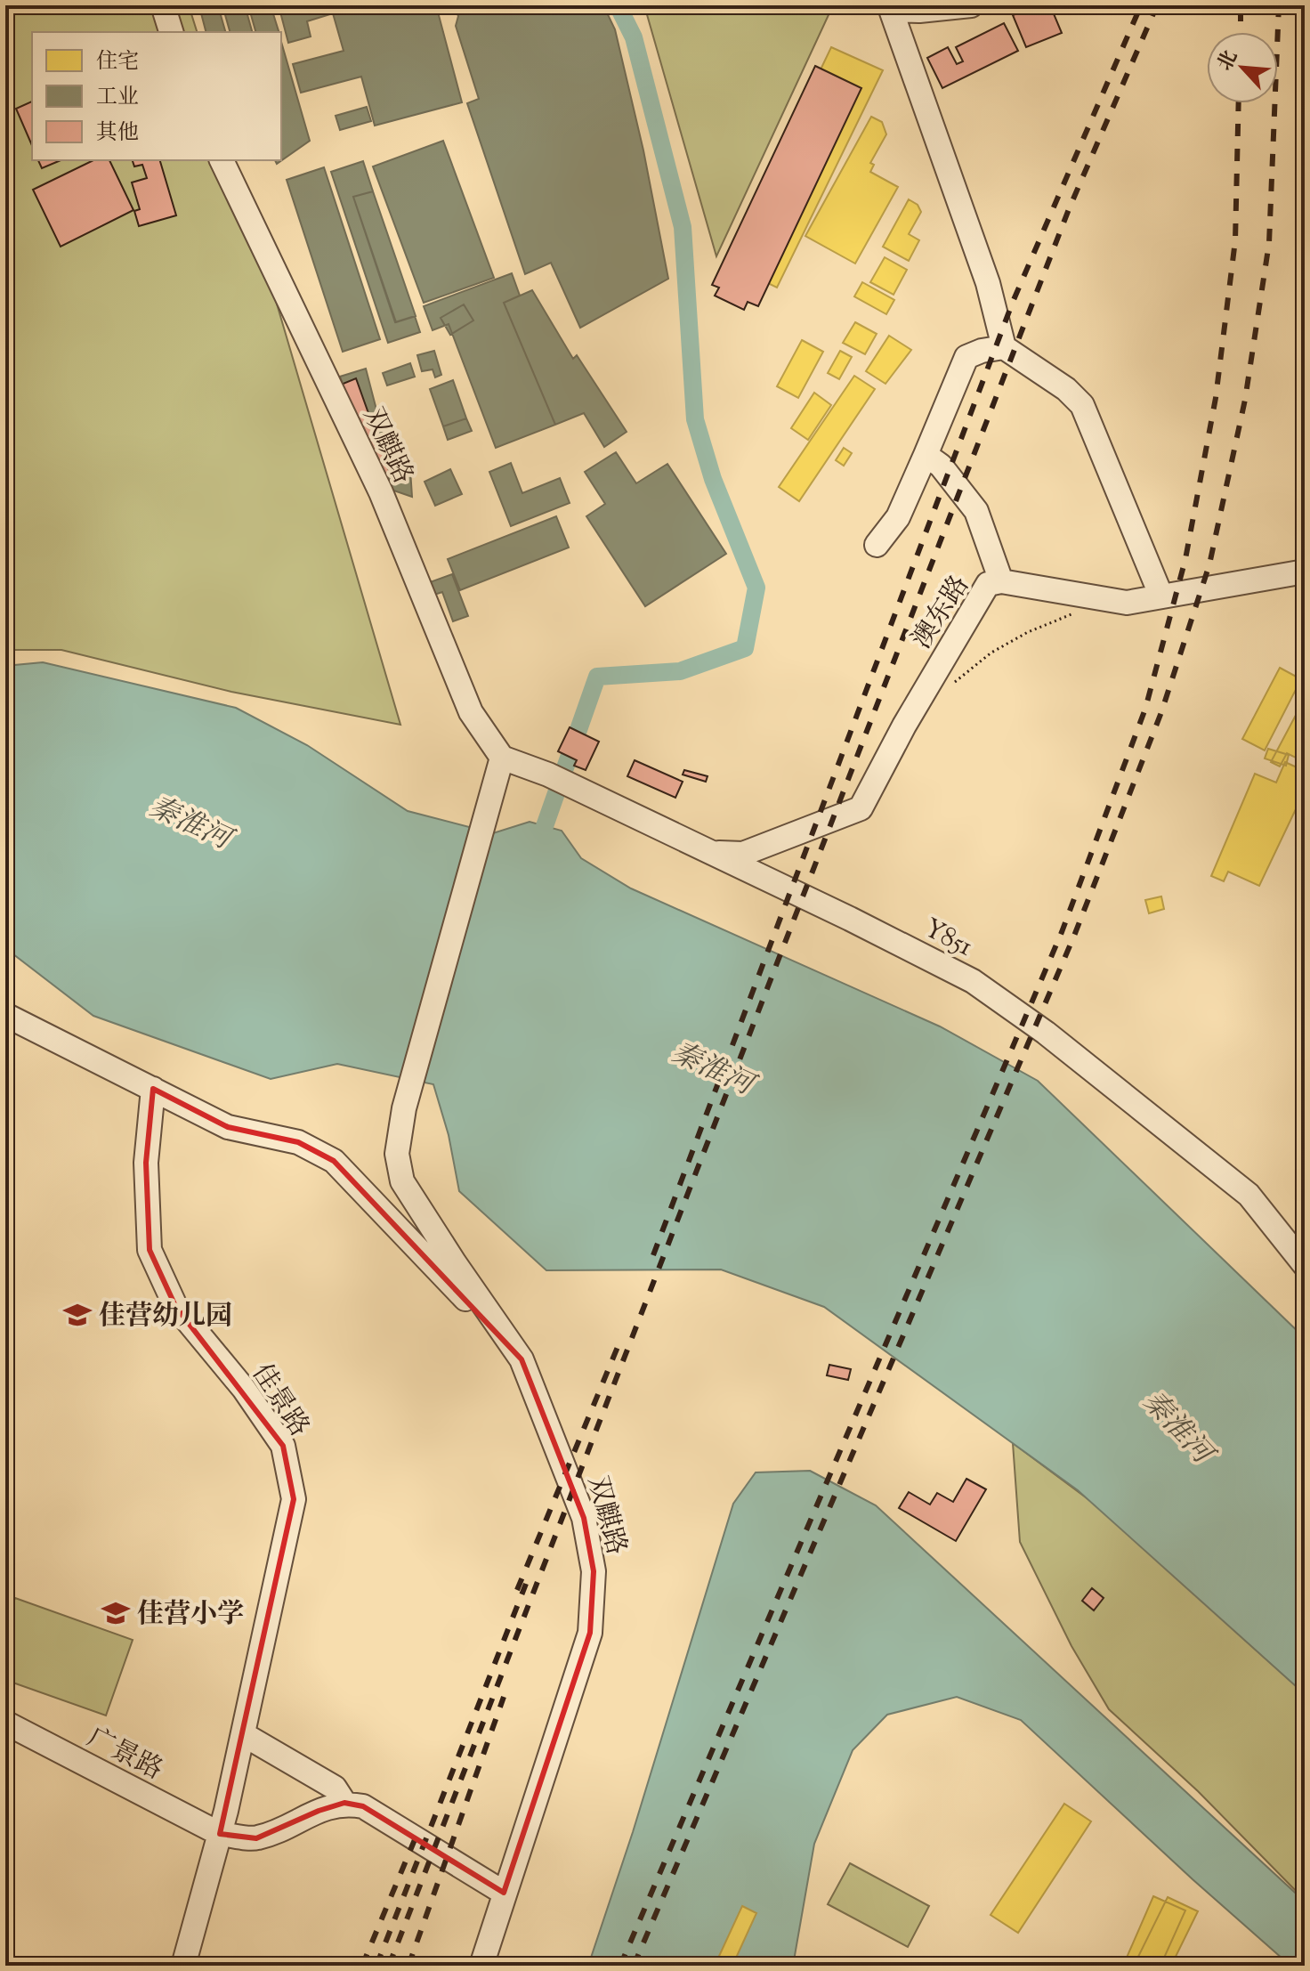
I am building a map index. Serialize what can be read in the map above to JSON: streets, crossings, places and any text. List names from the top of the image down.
{
  "streets": {
    "street": [
      "双麒路",
      "澳东路",
      "Y851",
      "佳景路",
      "广景路"
    ]
  },
  "crossings": [
    ["双麒路", "Y851"],
    ["澳东路", "Y851"],
    ["佳景路", "广景路"]
  ],
  "water": ["秦淮河"],
  "places": {
    "school or university": ["佳营幼儿园", "佳营小学"]
  },
  "legend": ["住宅", "工业", "其他"],
  "north": "top left"
}
